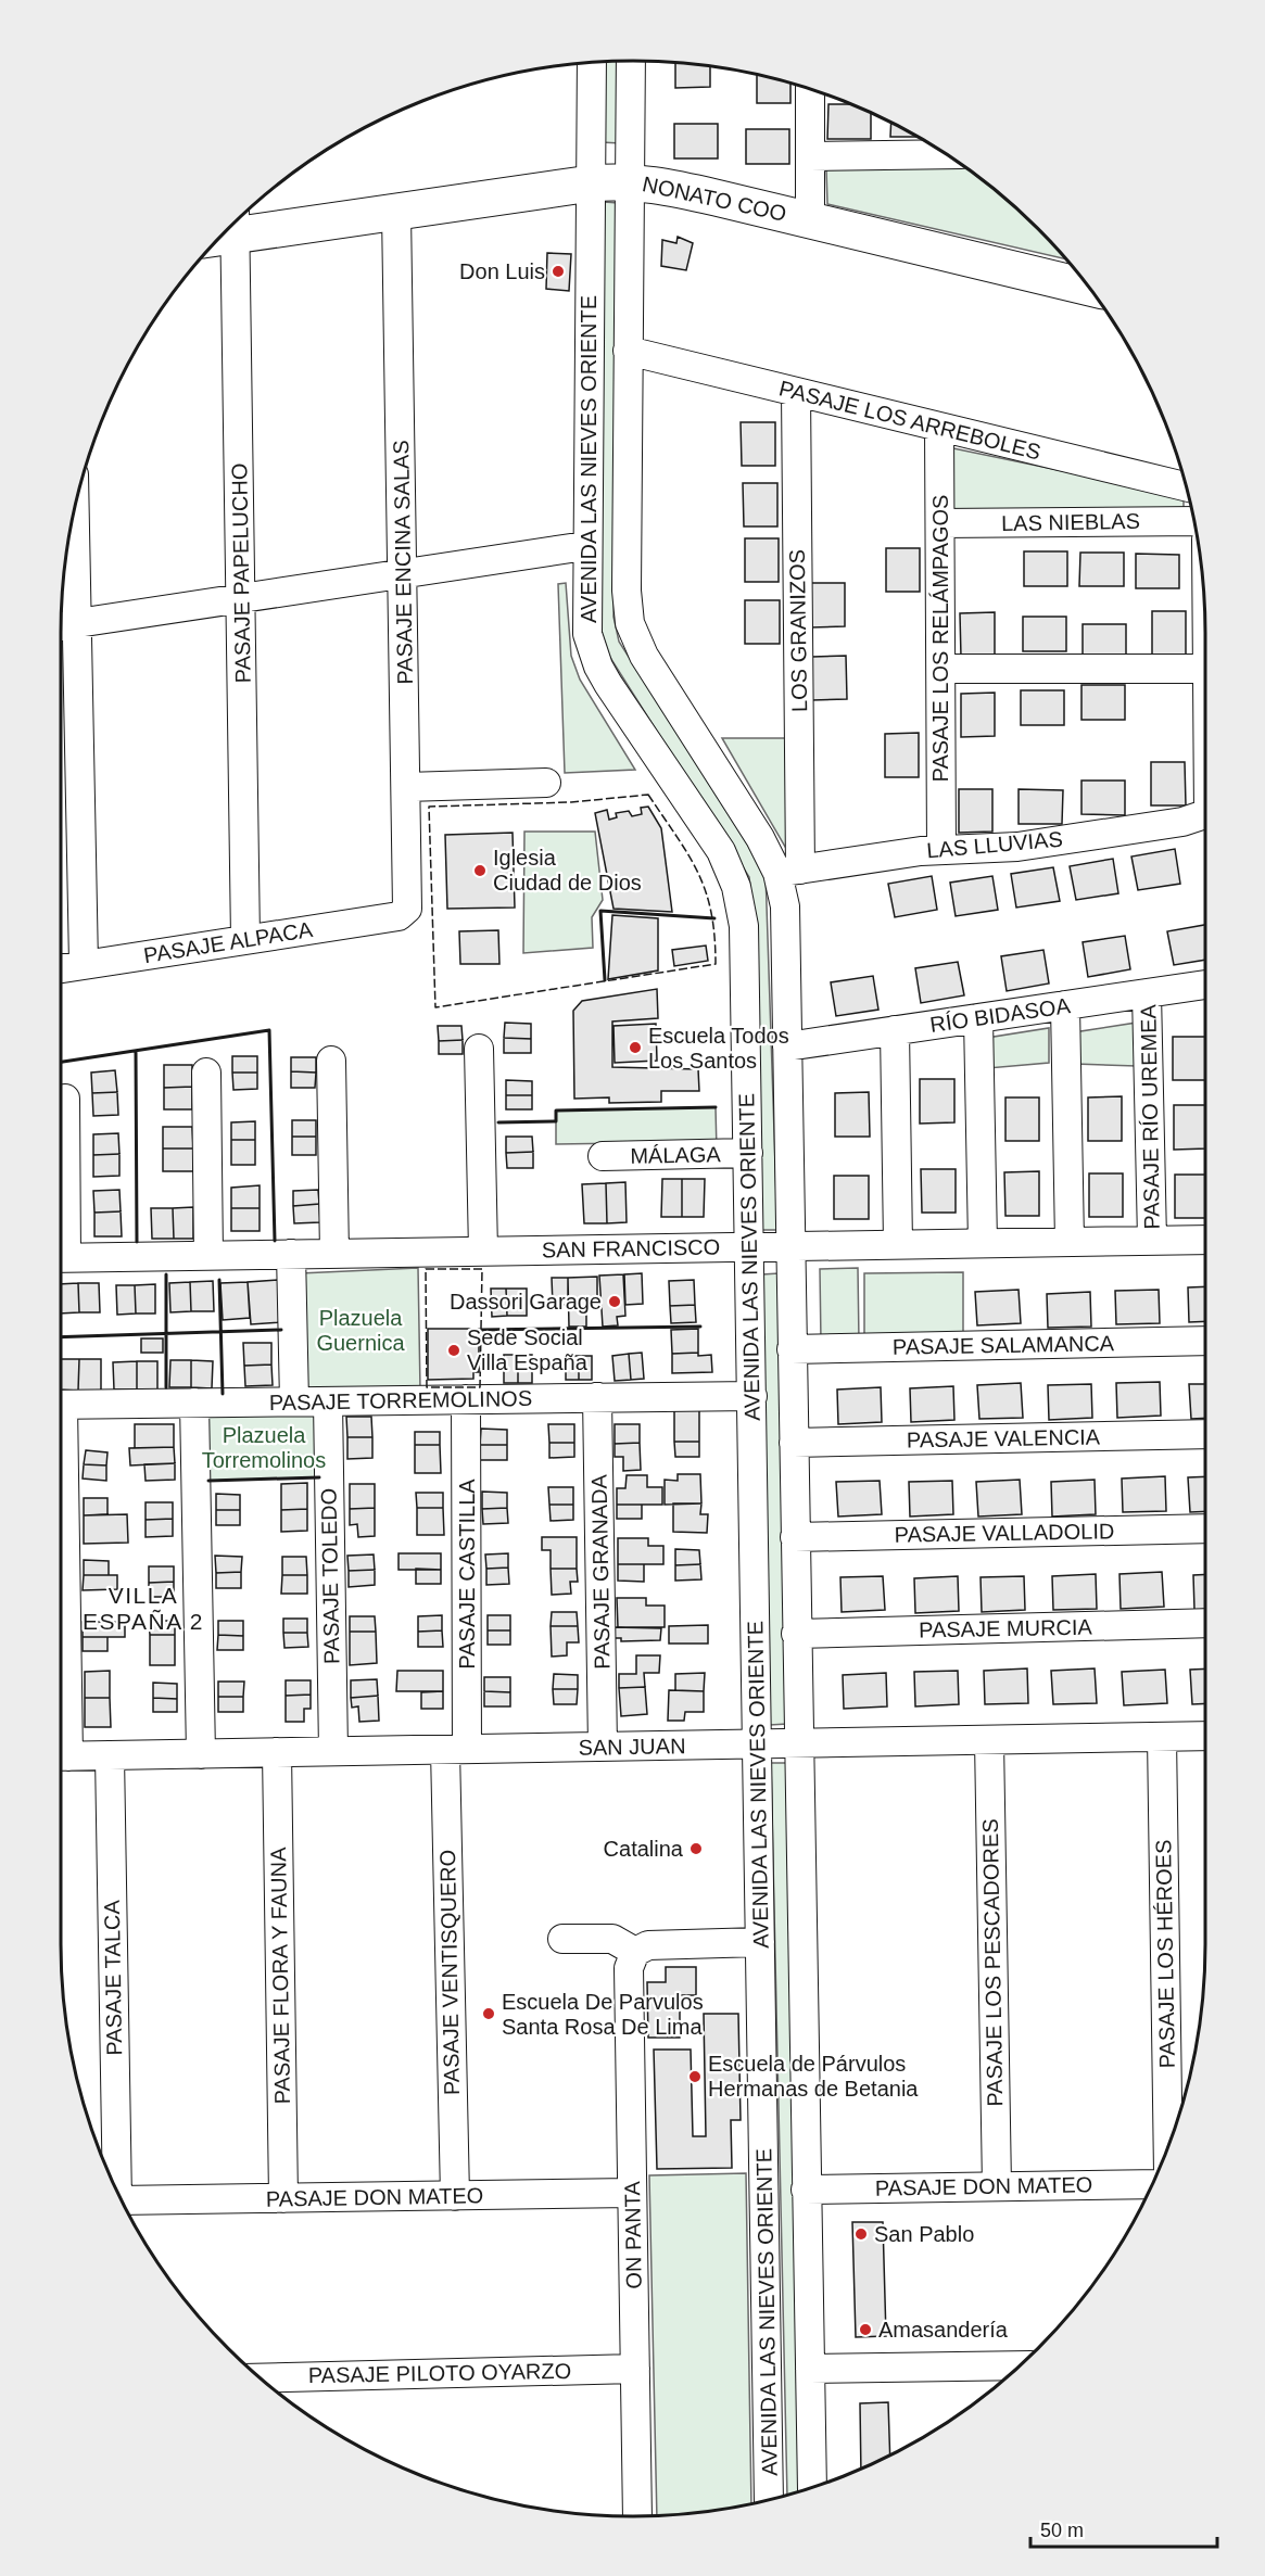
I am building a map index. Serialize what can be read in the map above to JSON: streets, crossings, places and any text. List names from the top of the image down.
{
  "streets": {
    "main road": ["NONATO COO"],
    "street": [
      "PASAJE LOS ARREBOLES",
      "AVENIDA LAS NIEVES ORIENTE",
      "LAS NIEBLAS",
      "PASAJE ENCINA SALAS",
      "PASAJE PAPELUCHO",
      "LOS GRANIZOS",
      "PASAJE LOS RELÁMPAGOS",
      "LAS LLUVIAS",
      "PASAJE ALPACA",
      "RÍO BIDASOA",
      "PASAJE RÍO UREMEA",
      "MÁLAGA",
      "SAN FRANCISCO",
      "PASAJE SALAMANCA",
      "PASAJE TORREMOLINOS",
      "PASAJE VALENCIA",
      "PASAJE VALLADOLID",
      "PASAJE GRANADA",
      "PASAJE CASTILLA",
      "PASAJE TOLEDO",
      "PASAJE MURCIA",
      "SAN JUAN",
      "PASAJE LOS HÉROES",
      "PASAJE LOS PESCADORES",
      "PASAJE VENTISQUERO",
      "PASAJE FLORA Y FAUNA",
      "PASAJE TALCA",
      "PASAJE DON MATEO",
      "ON PANTA",
      "PASAJE PILOTO OYARZO"
    ]
  },
  "crossings": [
    ["NONATO COO", "AVENIDA LAS NIEVES ORIENTE"],
    ["NONATO COO", "PASAJE ENCINA SALAS"],
    ["PASAJE LOS ARREBOLES", "AVENIDA LAS NIEVES ORIENTE"],
    ["PASAJE LOS ARREBOLES", "LOS GRANIZOS"],
    ["PASAJE LOS ARREBOLES", "PASAJE LOS RELÁMPAGOS"],
    ["AVENIDA LAS NIEVES ORIENTE", "LOS GRANIZOS"],
    ["AVENIDA LAS NIEVES ORIENTE", "LAS LLUVIAS"],
    ["AVENIDA LAS NIEVES ORIENTE", "RÍO BIDASOA"],
    ["AVENIDA LAS NIEVES ORIENTE", "MÁLAGA"],
    ["AVENIDA LAS NIEVES ORIENTE", "SAN FRANCISCO"],
    ["AVENIDA LAS NIEVES ORIENTE", "PASAJE SALAMANCA"],
    ["AVENIDA LAS NIEVES ORIENTE", "PASAJE TORREMOLINOS"],
    ["AVENIDA LAS NIEVES ORIENTE", "PASAJE VALENCIA"],
    ["AVENIDA LAS NIEVES ORIENTE", "PASAJE VALLADOLID"],
    ["AVENIDA LAS NIEVES ORIENTE", "PASAJE MURCIA"],
    ["AVENIDA LAS NIEVES ORIENTE", "SAN JUAN"],
    ["AVENIDA LAS NIEVES ORIENTE", "PASAJE DON MATEO"],
    ["LAS NIEBLAS", "PASAJE LOS RELÁMPAGOS"],
    ["PASAJE ENCINA SALAS", "PASAJE ALPACA"],
    ["PASAJE PAPELUCHO", "PASAJE ALPACA"],
    ["LOS GRANIZOS", "LAS LLUVIAS"],
    ["PASAJE LOS RELÁMPAGOS", "LAS LLUVIAS"],
    ["RÍO BIDASOA", "PASAJE RÍO UREMEA"],
    ["PASAJE RÍO UREMEA", "SAN FRANCISCO"],
    ["PASAJE TORREMOLINOS", "PASAJE GRANADA"],
    ["PASAJE TORREMOLINOS", "PASAJE CASTILLA"],
    ["PASAJE TORREMOLINOS", "PASAJE TOLEDO"],
    ["PASAJE GRANADA", "SAN JUAN"],
    ["PASAJE CASTILLA", "SAN JUAN"],
    ["PASAJE CASTILLA", "PASAJE VENTISQUERO"],
    ["PASAJE TOLEDO", "SAN JUAN"],
    ["SAN JUAN", "PASAJE LOS HÉROES"],
    ["SAN JUAN", "PASAJE LOS PESCADORES"],
    ["SAN JUAN", "PASAJE VENTISQUERO"],
    ["SAN JUAN", "PASAJE FLORA Y FAUNA"],
    ["SAN JUAN", "PASAJE TALCA"],
    ["PASAJE LOS PESCADORES", "PASAJE DON MATEO"],
    ["PASAJE VENTISQUERO", "PASAJE DON MATEO"],
    ["PASAJE FLORA Y FAUNA", "PASAJE DON MATEO"],
    ["PASAJE DON MATEO", "ON PANTA"],
    ["ON PANTA", "PASAJE PILOTO OYARZO"]
  ],
  "districts": ["VILLA ESPAÑA 2"],
  "parks": ["Plazuela Guernica", "Plazuela Torremolinos"],
  "places": [
    "Don Luis",
    "Iglesia Ciudad de Dios",
    "Escuela Todos Los Santos",
    "Dassori Garage",
    "Sede Social Villa España",
    "Catalina",
    "Escuela De Parvulos Santa Rosa De Lima",
    "Escuela de Párvulos Hermanas de Betania",
    "San Pablo",
    "Amasandería"
  ],
  "scale_bar": "50 m"
}
